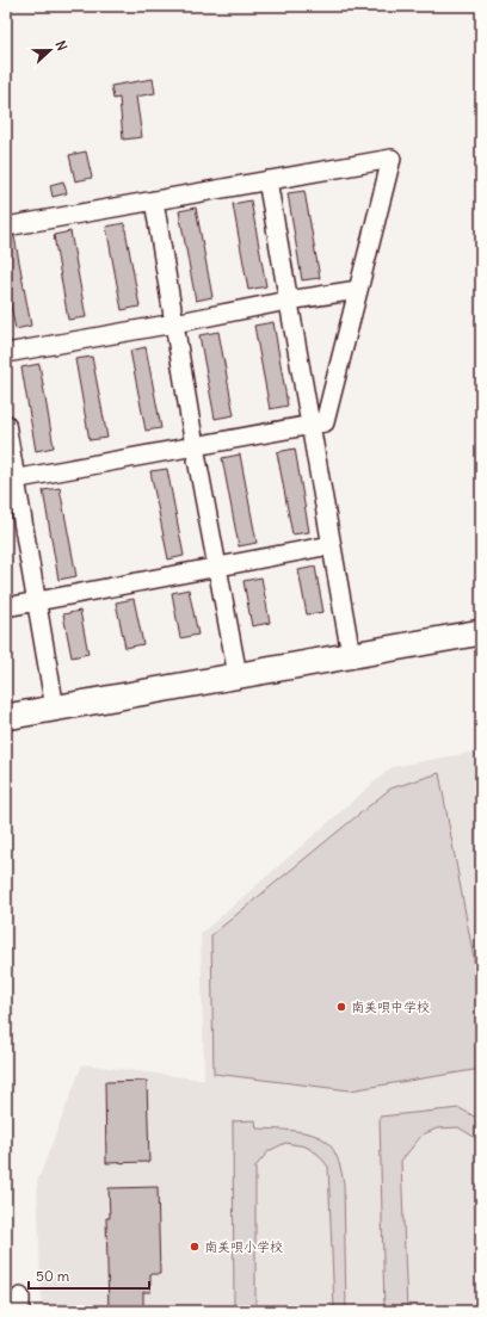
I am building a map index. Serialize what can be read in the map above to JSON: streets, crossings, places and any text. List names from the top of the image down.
{
  "places": ["南美唄中学校", "南美唄小学校"],
  "scale_bar": "50 m",
  "north": "right"
}
